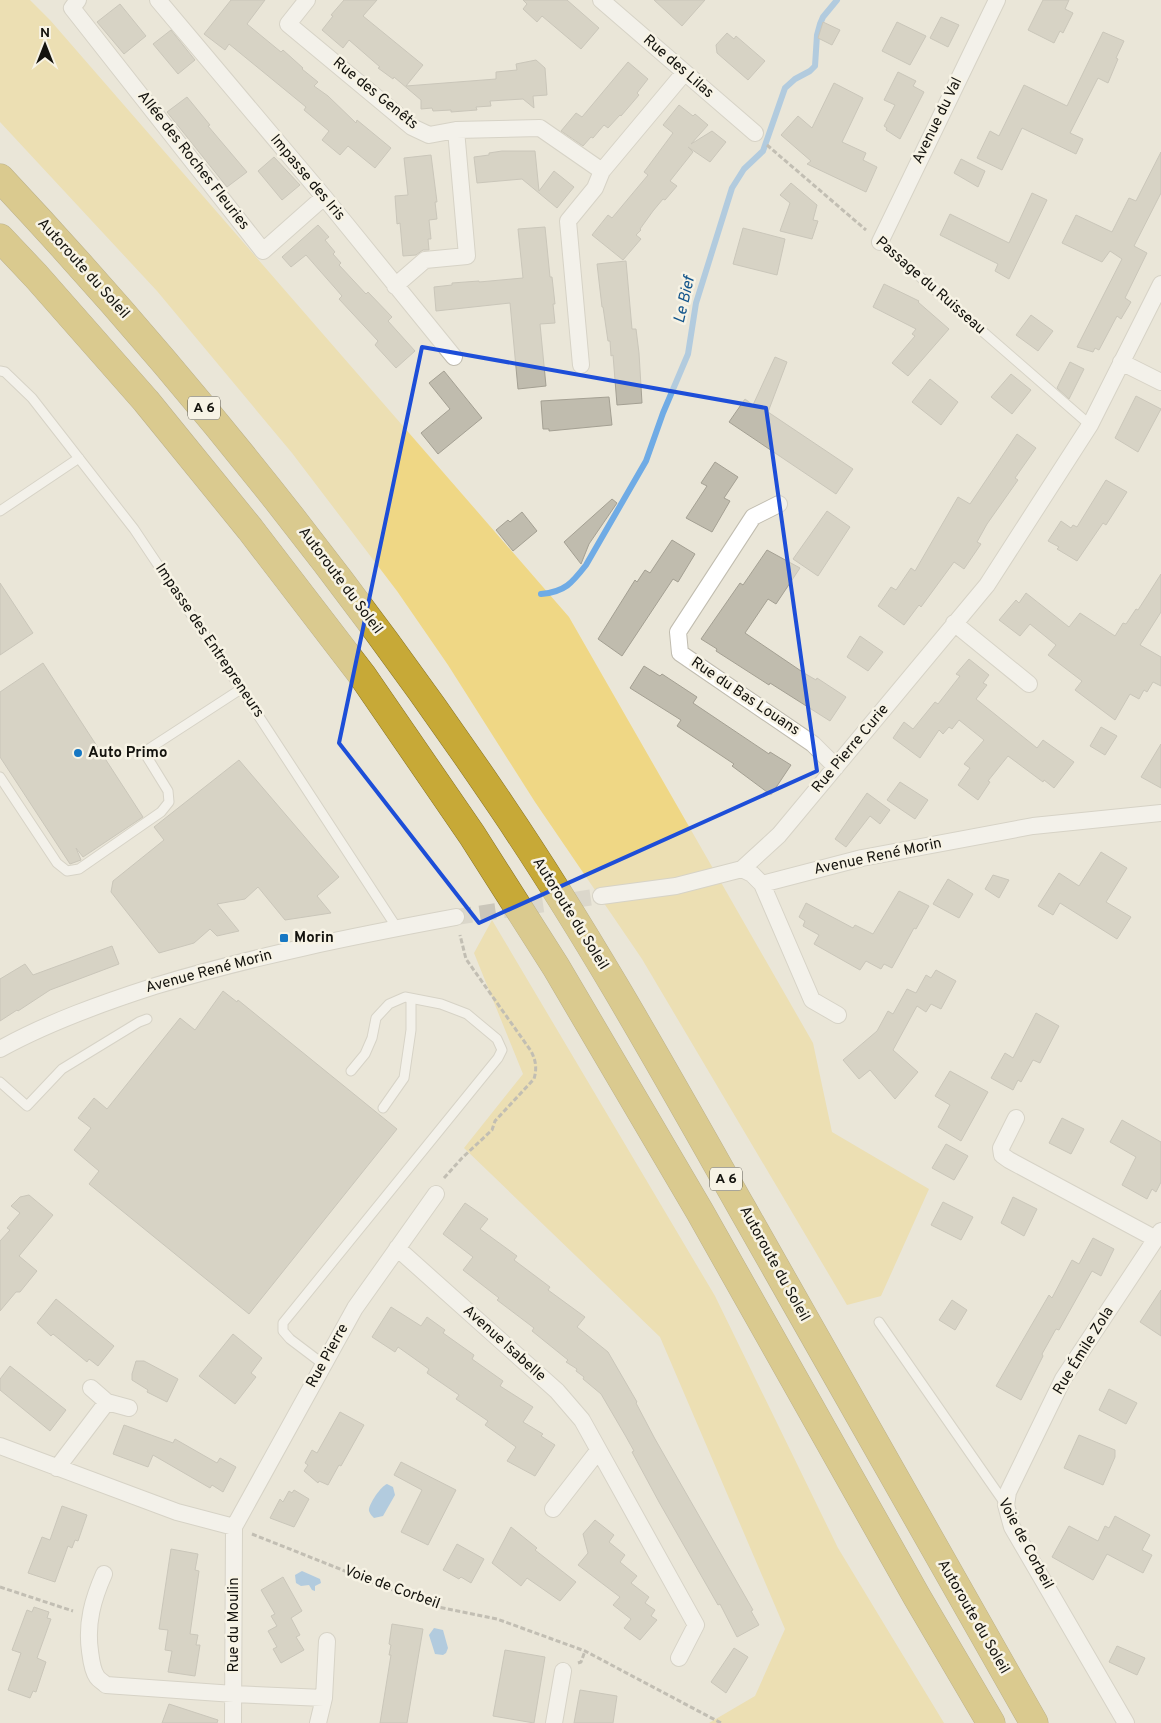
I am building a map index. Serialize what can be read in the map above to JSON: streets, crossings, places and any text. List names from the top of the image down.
{
  "streets": {
    "highway": ["Autoroute du Soleil", "A 6"],
    "street": [
      "Rue des Lilas",
      "Rue des Genêts",
      "Avenue du Val",
      "Allée des Roches Fleuries",
      "Impasse des Iris",
      "Rue du Bas Louans",
      "Rue Pierre Curie",
      "Avenue René Morin",
      "Avenue Isabelle",
      "Rue Émile Zola",
      "Rue Pierre",
      "Voie de Corbeil",
      "Rue du Moulin"
    ],
    "lane": ["Passage du Ruisseau", "Impasse des Entrepreneurs"]
  },
  "crossings": [
    ["Avenue du Val", "Passage du Ruisseau"],
    ["Allée des Roches Fleuries", "Impasse des Iris"],
    ["Passage du Ruisseau", "Rue Pierre Curie"],
    ["Impasse des Entrepreneurs", "Avenue René Morin"],
    ["Rue du Bas Louans", "Rue Pierre Curie"],
    ["Avenue Isabelle", "Rue Pierre"],
    ["Rue Émile Zola", "Voie de Corbeil"],
    ["Rue Pierre", "Voie de Corbeil"],
    ["Rue Pierre", "Rue du Moulin"],
    ["Voie de Corbeil", "Rue du Moulin"]
  ],
  "water": ["Le Bief"],
  "places": {
    "other": ["Auto Primo"],
    "transit": ["Morin"]
  },
  "north": "top"
}
